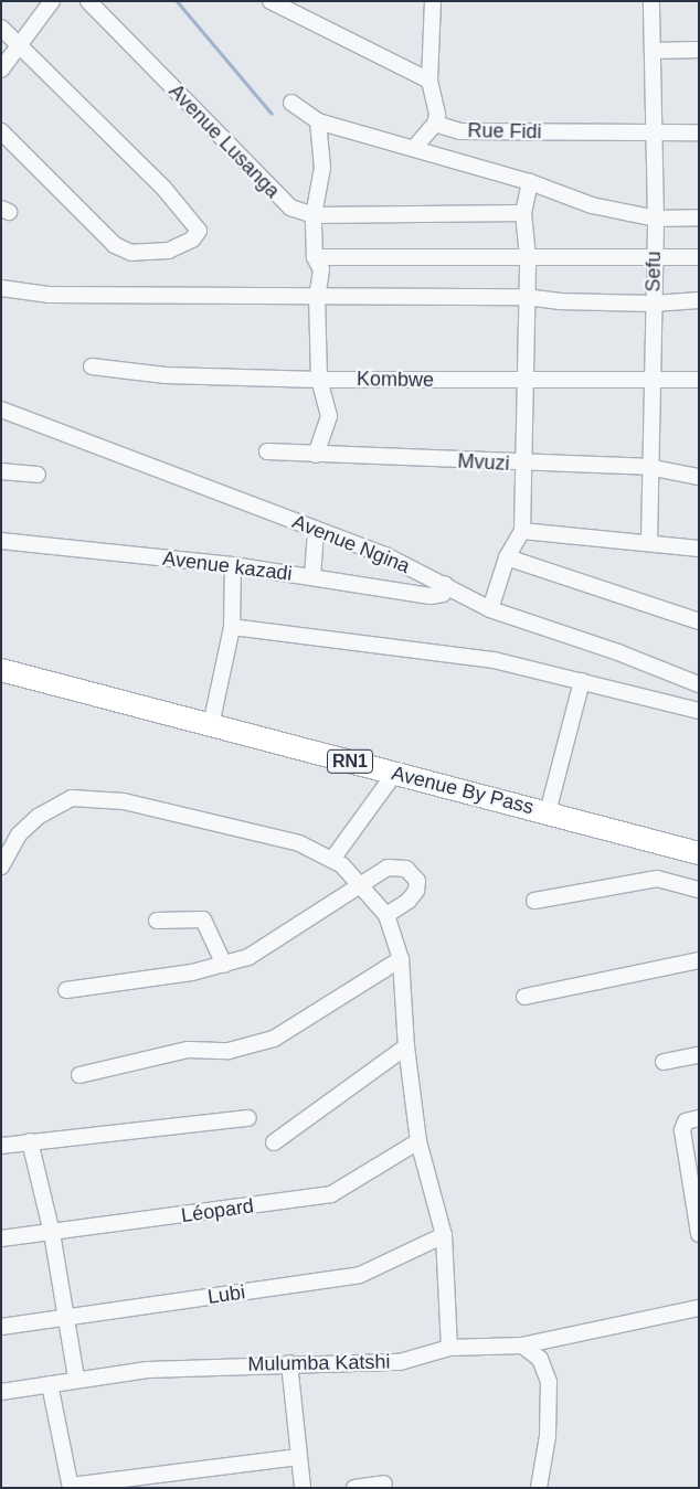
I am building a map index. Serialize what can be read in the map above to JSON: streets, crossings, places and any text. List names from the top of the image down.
{
  "streets": {
    "highway": ["RN1", "Avenue By Pass"],
    "street": [
      "Rue Fidi",
      "Avenue Lusanga",
      "Sefu",
      "Kombwe",
      "Mvuzi",
      "Avenue Ngina",
      "Avenue kazadi",
      "Léopard",
      "Lubi",
      "Mulumba Katshi"
    ]
  },
  "crossings": [
    ["Rue Fidi", "Sefu"],
    ["Sefu", "Kombwe"],
    ["Sefu", "Mvuzi"],
    ["Avenue Ngina", "Avenue kazadi"]
  ]
}
